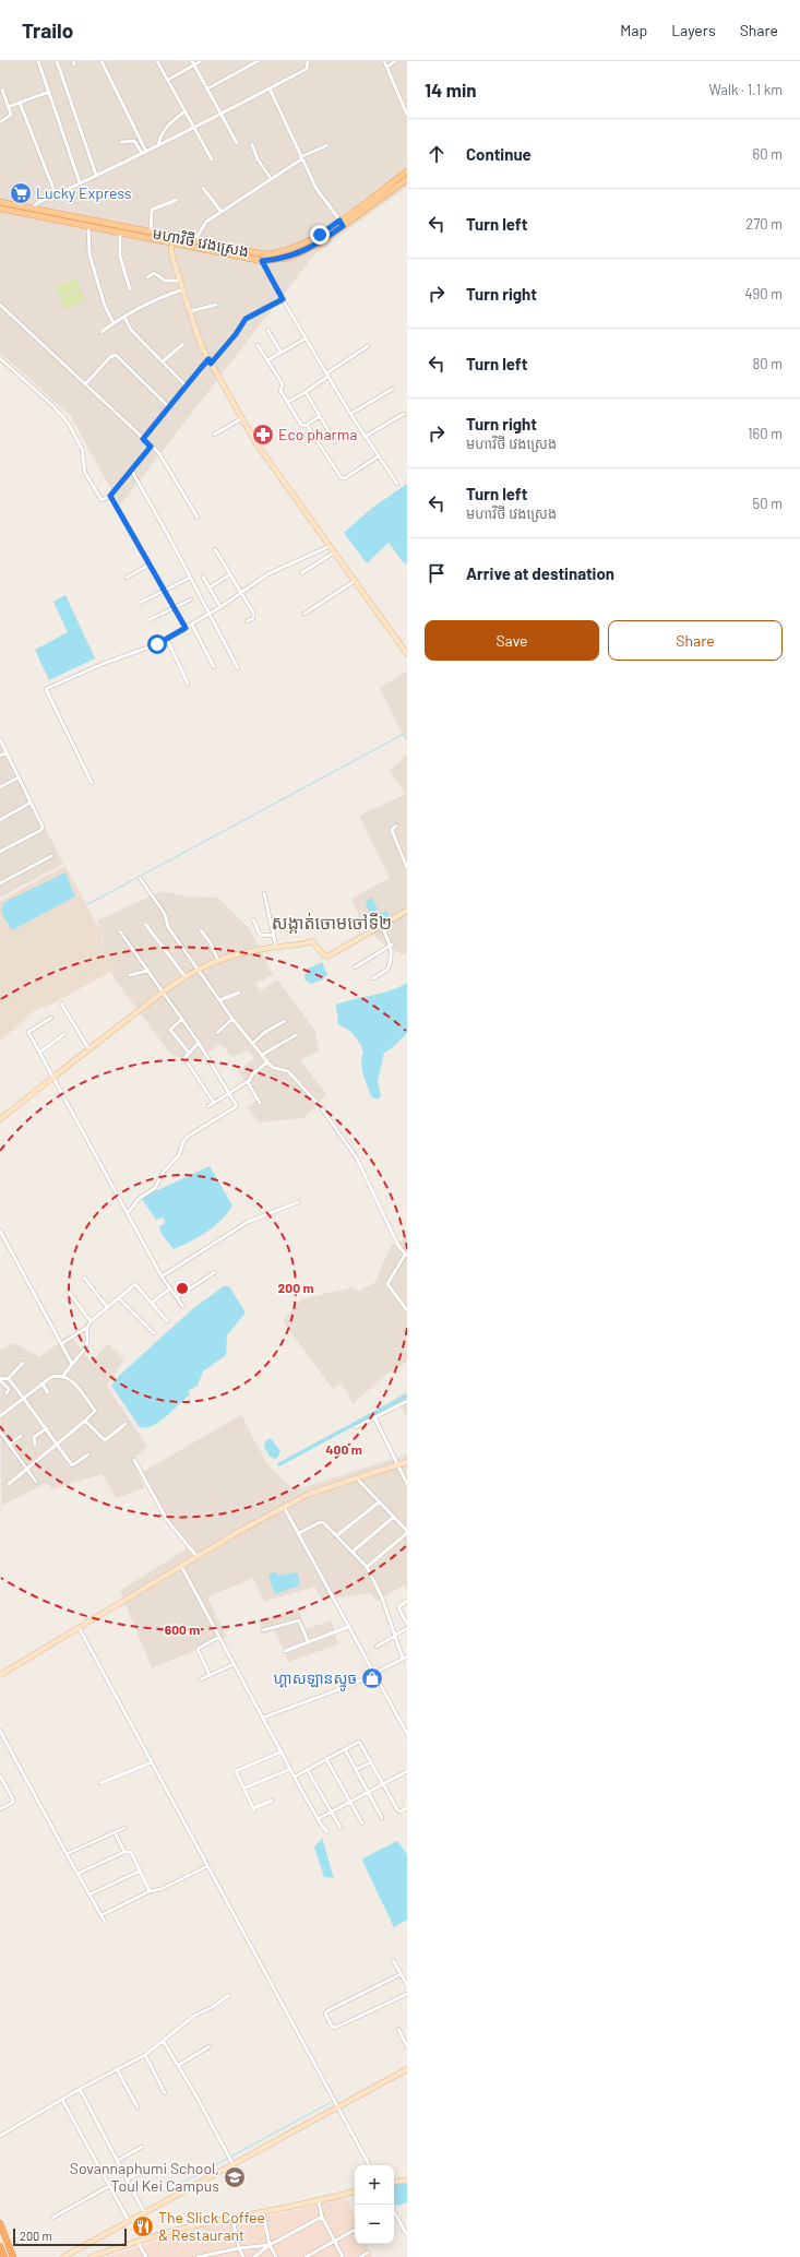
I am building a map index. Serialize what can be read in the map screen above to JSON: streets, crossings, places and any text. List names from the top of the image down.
{
  "streets": {
    "main road": ["មហាវិថី វេងស្រេង"]
  },
  "districts": ["សង្កាត់ចោមចៅទី២"],
  "places": {
    "supermarket": ["Lucky Express"],
    "pharmacy": ["Eco pharma"],
    "shop": ["ហ្គាសឡានស្ទូច"],
    "school or university": ["Sovannaphumi School, Toul Kei Campus"],
    "restaurant": ["The Slick Coffee & Restaurant"]
  },
  "scale_bar": "200 m",
  "page": {
    "header": "Trailo",
    "nav": ["Map", "Layers", "Share"],
    "heading": ["14 min", "Walk · 1.1 km"],
    "list": [
      ["Continue", "60 m"],
      ["Turn left", "270 m"],
      ["Turn right", "490 m"],
      ["Turn left", "80 m"],
      ["Turn right", "មហាវិថី វេងស្រេង", "160 m"],
      ["Turn left", "មហាវិថី វេងស្រេង", "50 m"],
      "Arrive at destination"
    ],
    "buttons": ["Save", "Share"],
    "map_buttons": ["+", "−"],
    "scale": "200 m"
  },
  "rings": ["200 m", "400 m", "600 m"]
}
